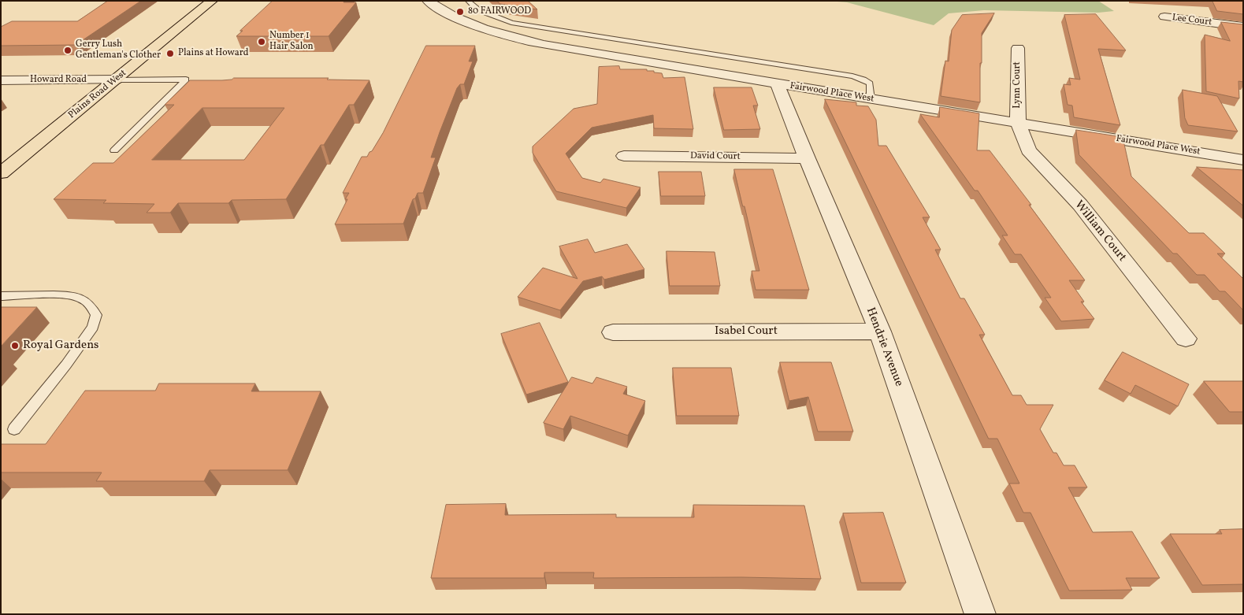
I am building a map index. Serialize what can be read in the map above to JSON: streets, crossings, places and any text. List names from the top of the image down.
{
  "streets": {
    "main road": ["Plains Road West"],
    "street": [
      "Lee Court",
      "Howard Road",
      "Lynn Court",
      "Fairwood Place West",
      "David Court",
      "William Court",
      "Isabel Court",
      "Hendrie Avenue"
    ]
  },
  "crossings": [
    ["Howard Road", "Plains Road West"],
    ["Lynn Court", "Fairwood Place West"],
    ["Lynn Court", "William Court"],
    ["Fairwood Place West", "William Court"],
    ["Fairwood Place West", "Hendrie Avenue"],
    ["David Court", "Hendrie Avenue"],
    ["Isabel Court", "Hendrie Avenue"]
  ],
  "places": [
    "80 FAIRWOOD",
    "Number 1 Hair Salon",
    "Gerry Lush Gentleman's Clother",
    "Plains at Howard",
    "Royal Gardens"
  ]
}
